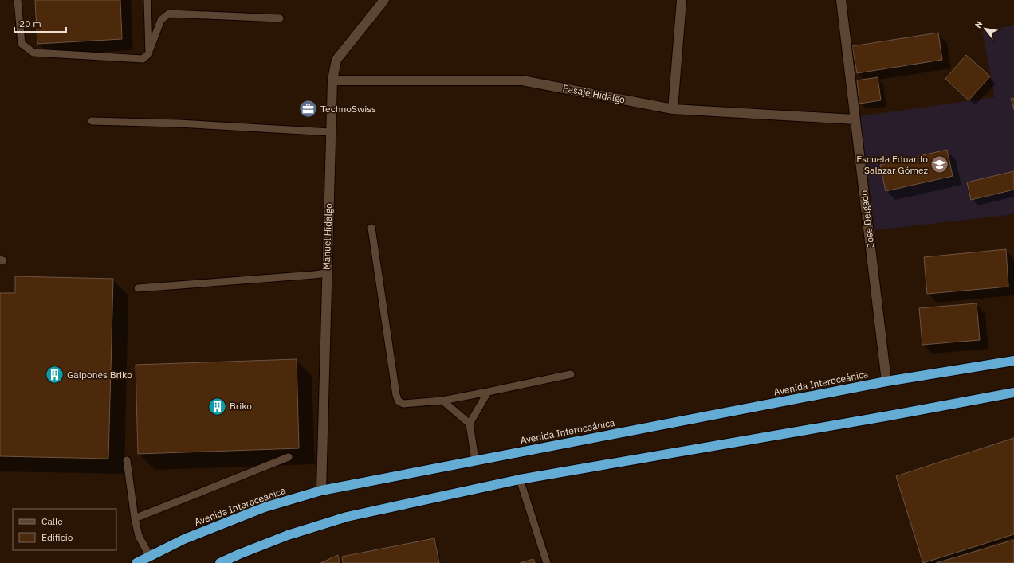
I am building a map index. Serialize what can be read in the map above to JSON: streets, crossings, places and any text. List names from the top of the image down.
{
  "streets": {
    "highway": ["Avenida Interoceánica"],
    "street": ["Pasaje Hidalgo", "Jose Delgado", "Manuel Hidalgo"]
  },
  "crossings": [
    ["Pasaje Hidalgo", "Jose Delgado"],
    ["Pasaje Hidalgo", "Manuel Hidalgo"],
    ["Jose Delgado", "Avenida Interoceánica"],
    ["Manuel Hidalgo", "Avenida Interoceánica"]
  ],
  "places": {
    "office": ["TechnoSwiss"],
    "school or university": ["Escuela Eduardo Salazar Gómez"],
    "building": ["Galpones Briko", "Briko"]
  },
  "legend": ["Calle", "Edificio"],
  "scale_bar": "20 m",
  "north": "top left"
}
